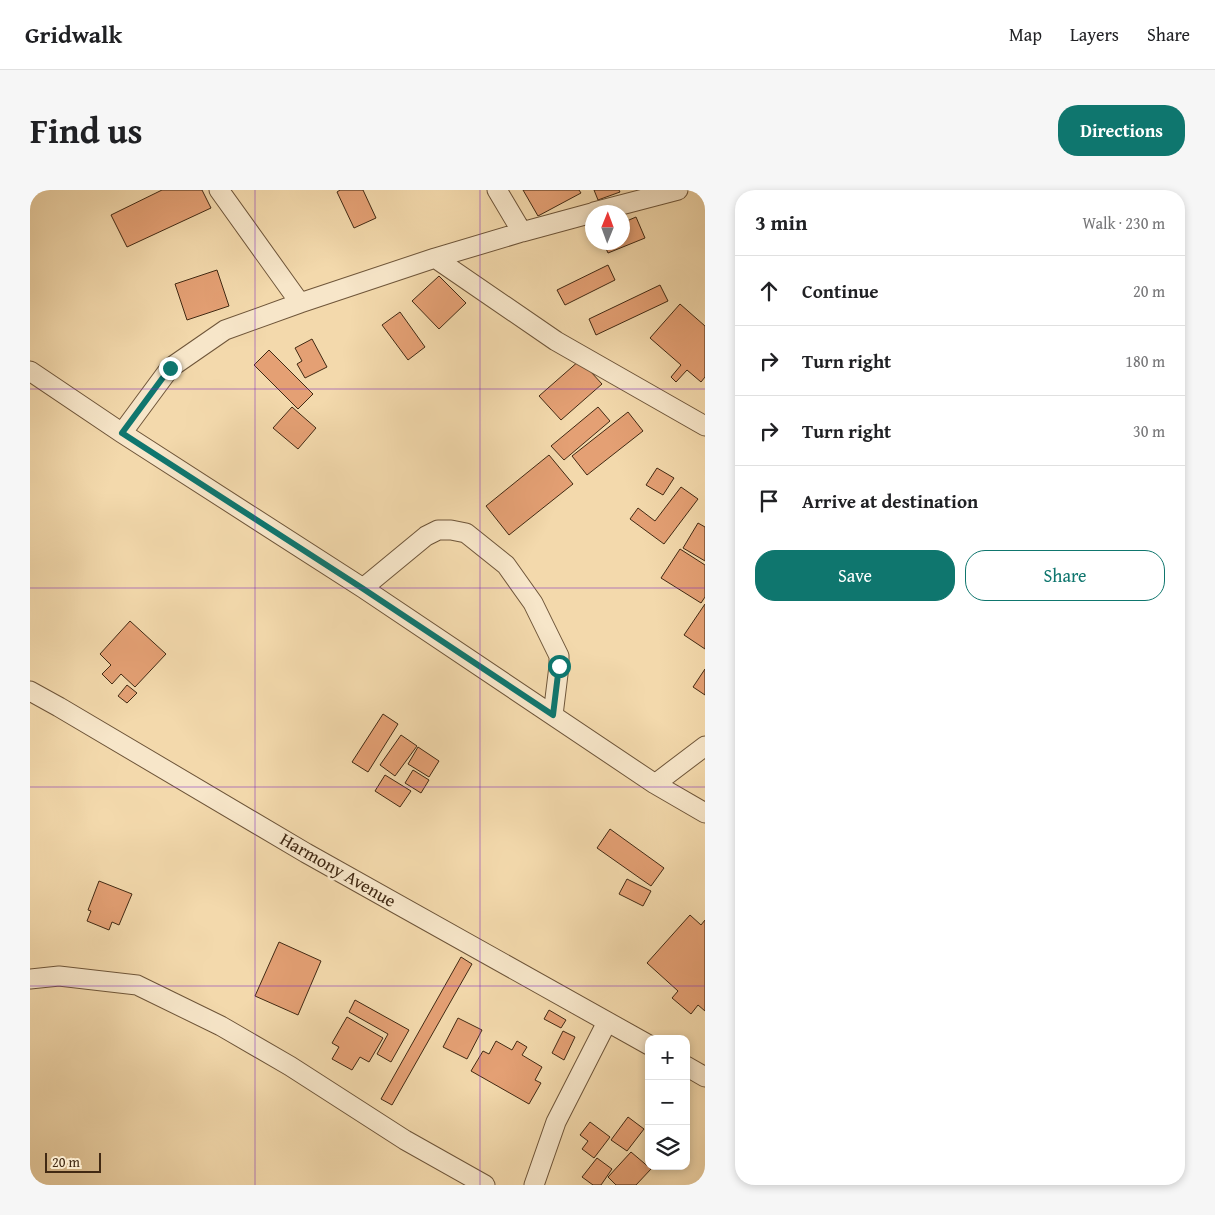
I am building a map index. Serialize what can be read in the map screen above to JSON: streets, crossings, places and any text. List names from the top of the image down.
{
  "streets": {
    "street": ["Harmony Avenue"]
  },
  "scale_bar": "20 m",
  "north": "top",
  "page": {
    "header": "Gridwalk",
    "nav": ["Map", "Layers", "Share"],
    "title": "Find us",
    "buttons": [
      "Directions",
      ["Save", "Share"]
    ],
    "heading": ["3 min", "Walk · 230 m"],
    "list": [
      ["Continue", "20 m"],
      ["Turn right", "180 m"],
      ["Turn right", "30 m"],
      "Arrive at destination"
    ],
    "map_buttons": ["+", "−"],
    "scale": "20 m"
  }
}
